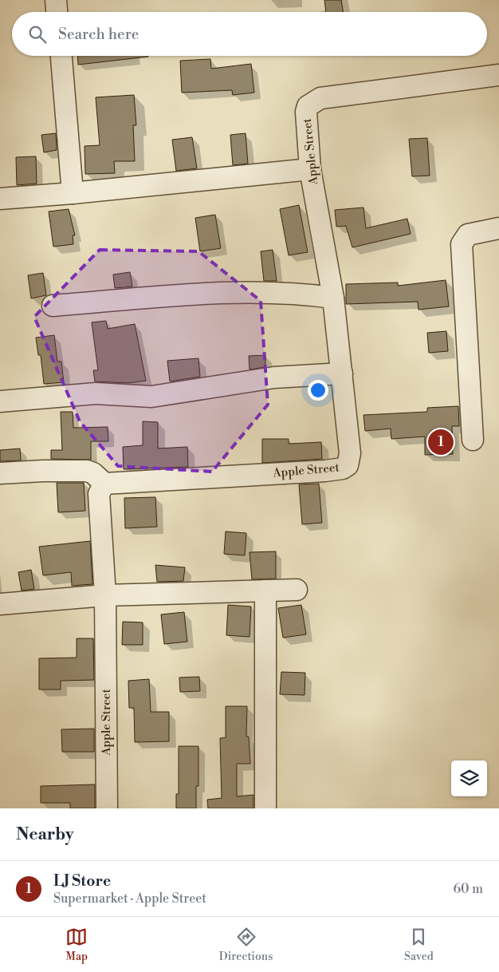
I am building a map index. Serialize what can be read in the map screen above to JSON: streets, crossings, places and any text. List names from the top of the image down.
{
  "streets": {
    "street": ["Apple Street"]
  },
  "page": {
    "search": "Search here",
    "pins": "1",
    "heading": "Nearby",
    "list": [
      {
        "mark": "1",
        "name": "LJ Store",
        "note": "Supermarket · Apple Street",
        "value": "60 m"
      }
    ],
    "nav": ["Map", "Directions", "Saved"]
  }
}
